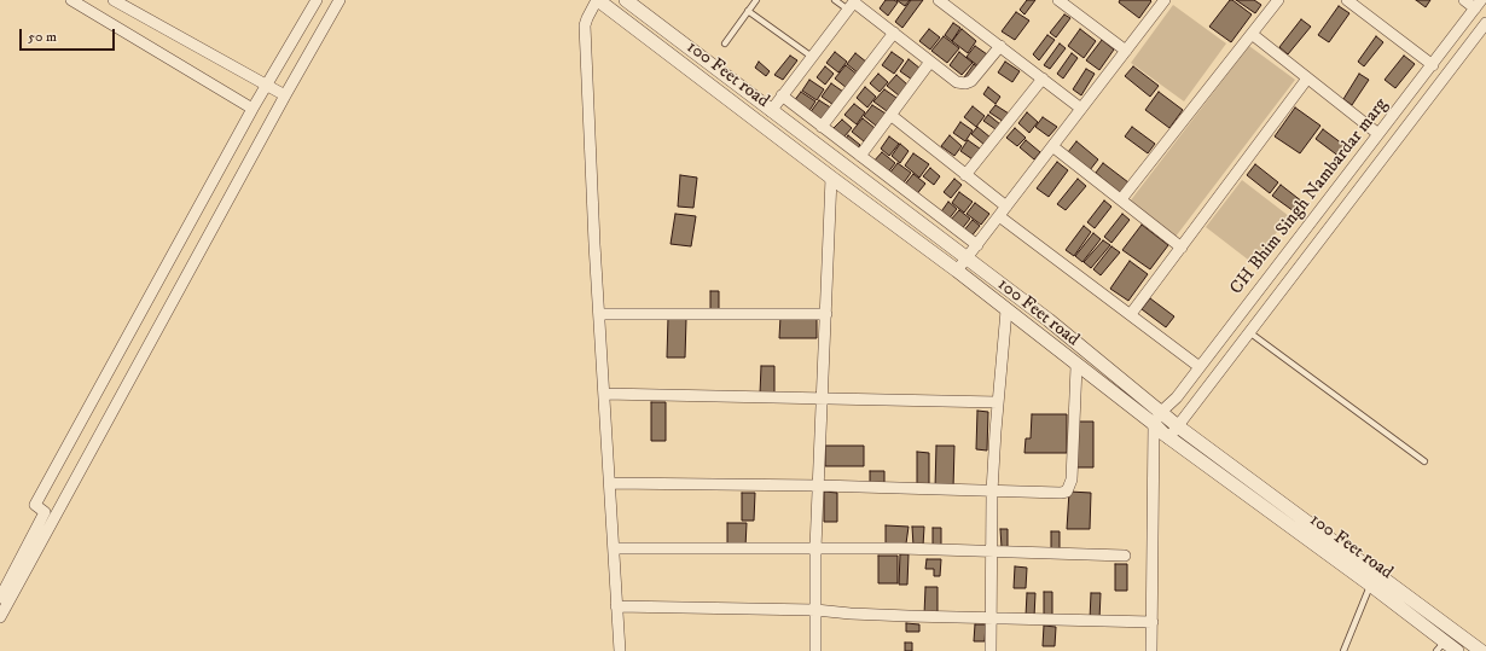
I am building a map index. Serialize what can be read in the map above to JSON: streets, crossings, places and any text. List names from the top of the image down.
{
  "streets": {
    "street": ["100 Feet road", "CH Bhim Singh Nambardar marg"]
  },
  "crossings": [
    ["100 Feet road", "CH Bhim Singh Nambardar marg"]
  ],
  "scale_bar": "50 m"
}
